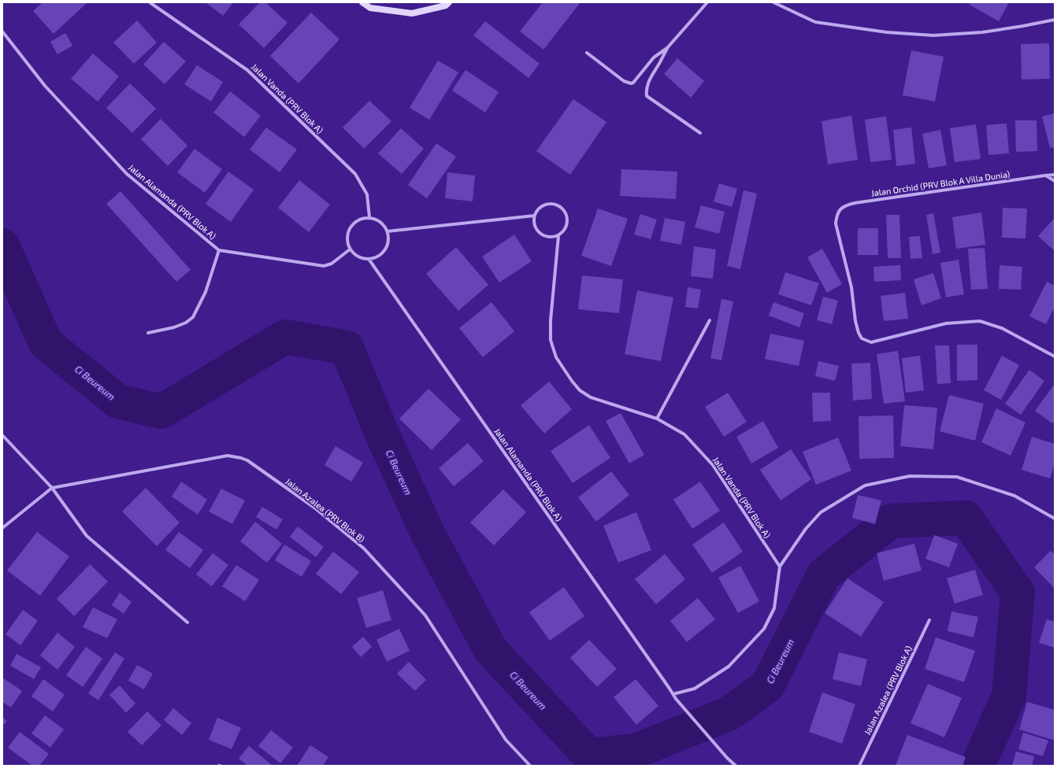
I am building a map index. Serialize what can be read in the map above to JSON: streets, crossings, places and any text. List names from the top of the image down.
{
  "streets": {
    "street": [
      "Jalan Vanda (PRV Blok A)",
      "Jalan Orchid (PRV Blok A Villa Dunia)",
      "Jalan Alamanda (PRV Blok A)",
      "Jalan Azalea (PRV Blok B)",
      "Jalan Azalea (PRV Blok A)"
    ]
  },
  "crossings": [
    ["Jalan Vanda (PRV Blok A)", "Jalan Alamanda (PRV Blok A)"]
  ],
  "water": ["Ci Beureum"]
}
